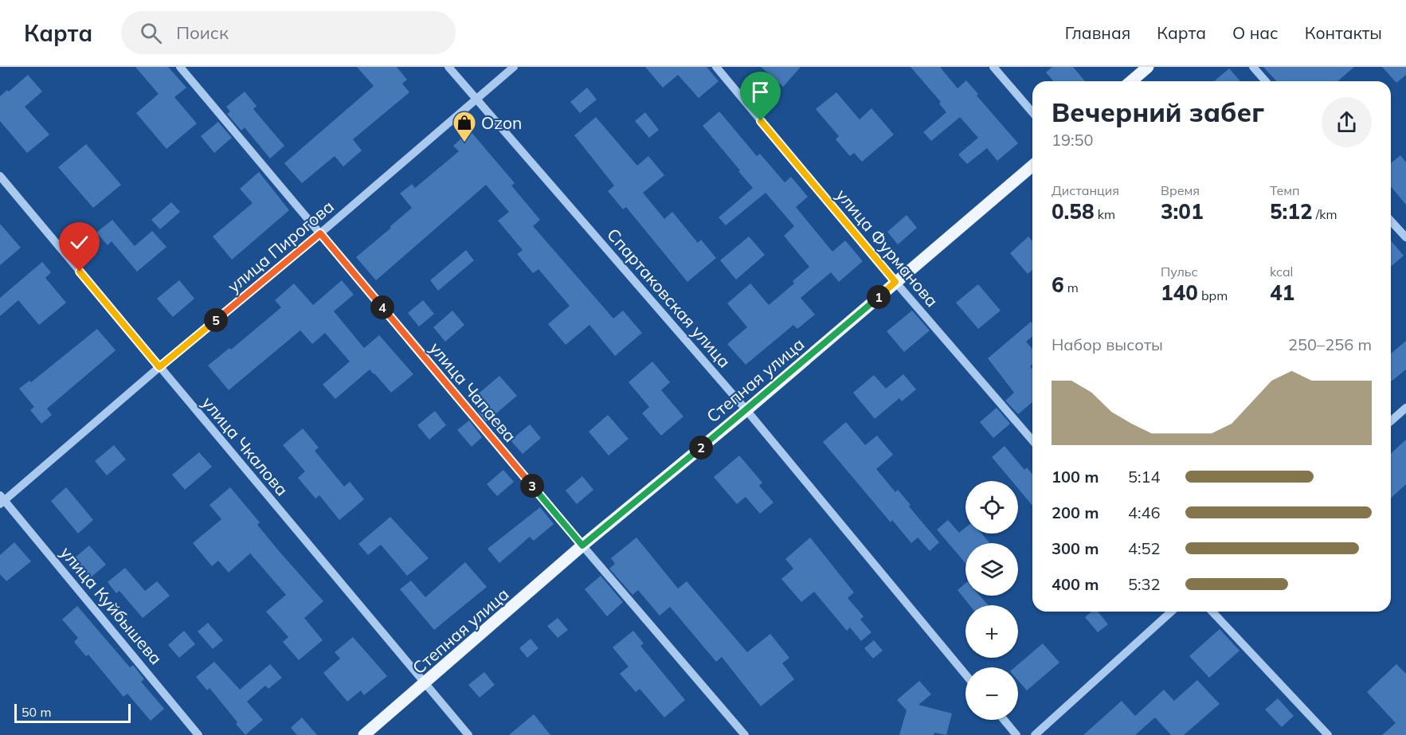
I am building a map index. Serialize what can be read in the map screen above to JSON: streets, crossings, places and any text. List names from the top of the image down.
{
  "streets": {
    "main road": ["Степная улица"],
    "street": [
      "улица Пирогова",
      "улица Фурманова",
      "Спартаковская улица",
      "улица Чапаева",
      "улица Чкалова",
      "улица Куйбышева"
    ]
  },
  "crossings": [
    ["улица Пирогова", "Спартаковская улица"],
    ["улица Пирогова", "улица Чапаева"],
    ["улица Пирогова", "улица Чкалова"],
    ["улица Пирогова", "улица Куйбышева"],
    ["улица Фурманова", "Степная улица"],
    ["Спартаковская улица", "Степная улица"],
    ["Степная улица", "улица Чапаева"],
    ["Степная улица", "улица Чкалова"]
  ],
  "places": {
    "shop": ["Ozon"]
  },
  "scale_bar": "50 m",
  "page": {
    "header": "Карта",
    "search": "Поиск",
    "nav": [
      "Главная",
      "Карта",
      "О нас",
      "Контакты"
    ],
    "heading": ["Вечерний забег", "19:50"],
    "stats": [
      ["Дистанция", "0.58 km"],
      ["Время", "3:01"],
      ["Темп", "5:12 /km"],
      ["6 m"],
      ["Пульс", "140 bpm"],
      ["kcal", "41"]
    ],
    "pins": [
      "1",
      "4",
      "5",
      "2",
      "3"
    ],
    "chart": ["Набор высоты", "250–256 m"],
    "list": [
      {
        "name": "100 m",
        "note": "5:14"
      },
      {
        "name": "200 m",
        "note": "4:46"
      },
      {
        "name": "300 m",
        "note": "4:52"
      },
      {
        "name": "400 m",
        "note": "5:32"
      }
    ],
    "map_buttons": ["+", "−"],
    "scale": "50 m"
  }
}
